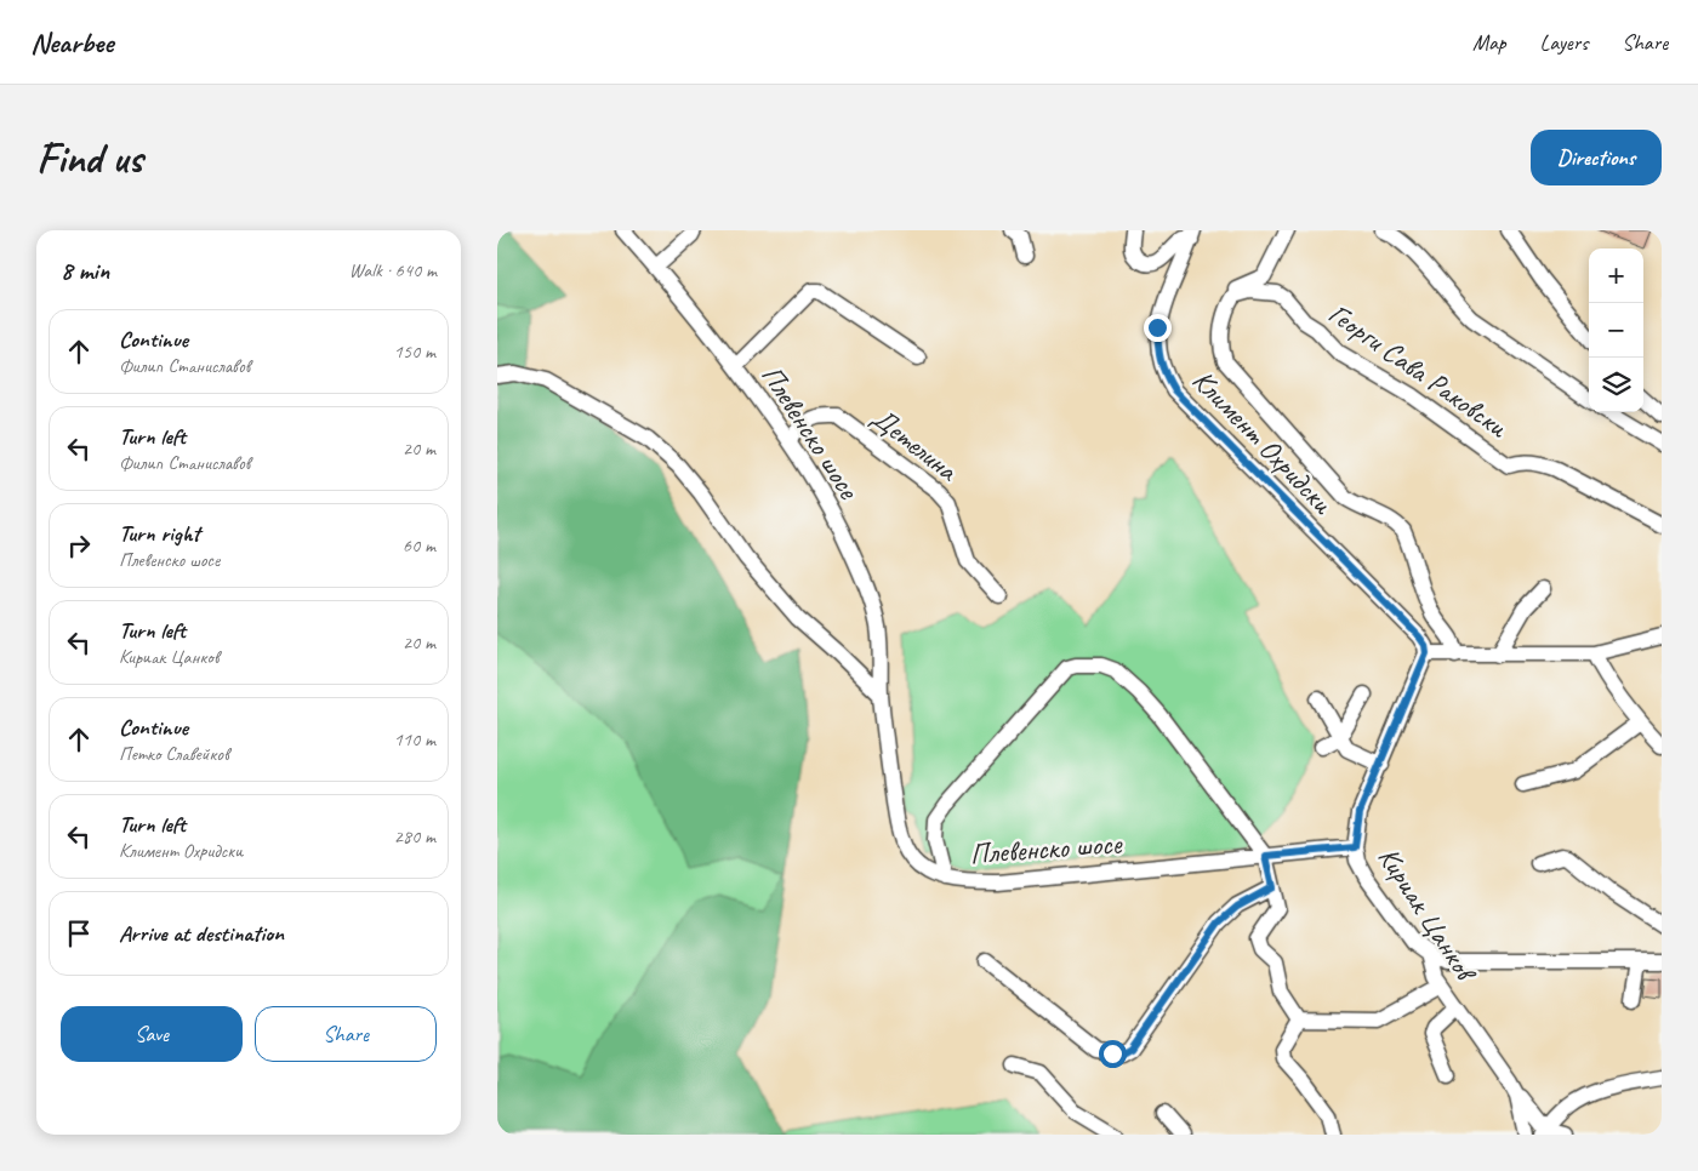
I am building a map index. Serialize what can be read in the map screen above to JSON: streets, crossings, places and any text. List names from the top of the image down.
{
  "streets": {
    "street": [
      "Георги Сава Раковски",
      "Плевенско шосе",
      "Климент Охридски",
      "Детелина",
      "Кириак Цанков"
    ]
  },
  "crossings": [
    ["Плевенско шосе", "Детелина"],
    ["Плевенско шосе", "Кириак Цанков"],
    ["Климент Охридски", "Кириак Цанков"]
  ],
  "page": {
    "header": "Nearbee",
    "nav": ["Map", "Layers", "Share"],
    "buttons": [
      "Directions",
      ["Save", "Share"]
    ],
    "title": "Find us",
    "heading": ["8 min", "Walk · 640 m"],
    "map_buttons": ["+", "−"],
    "list": [
      ["Continue", "Филип Станиславов", "150 m"],
      ["Turn left", "Филип Станиславов", "20 m"],
      ["Turn right", "Плевенско шосе", "60 m"],
      ["Turn left", "Кириак Цанков", "20 m"],
      ["Continue", "Петко Славейков", "110 m"],
      ["Turn left", "Климент Охридски", "280 m"],
      "Arrive at destination"
    ]
  }
}
